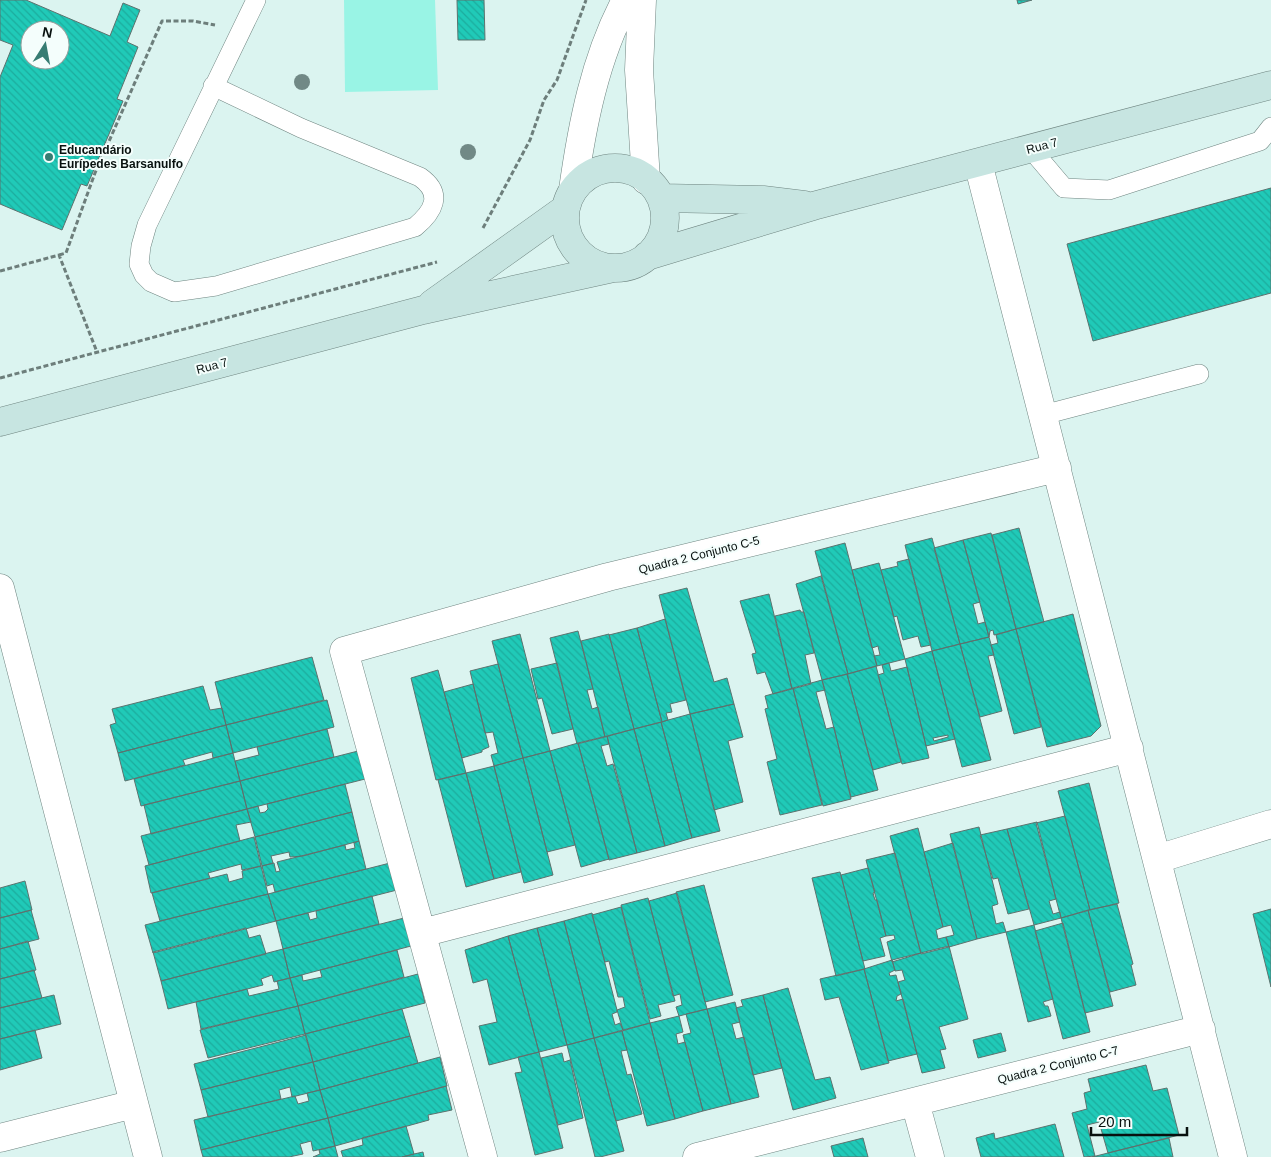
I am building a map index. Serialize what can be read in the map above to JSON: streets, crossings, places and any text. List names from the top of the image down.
{
  "streets": {
    "main road": ["Rua 7"],
    "street": ["Quadra 2 Conjunto C-5", "Quadra 2 Conjunto C-7"]
  },
  "places": ["Educandário Eurípedes Barsanulfo"],
  "scale_bar": "20 m",
  "north": "top"
}
